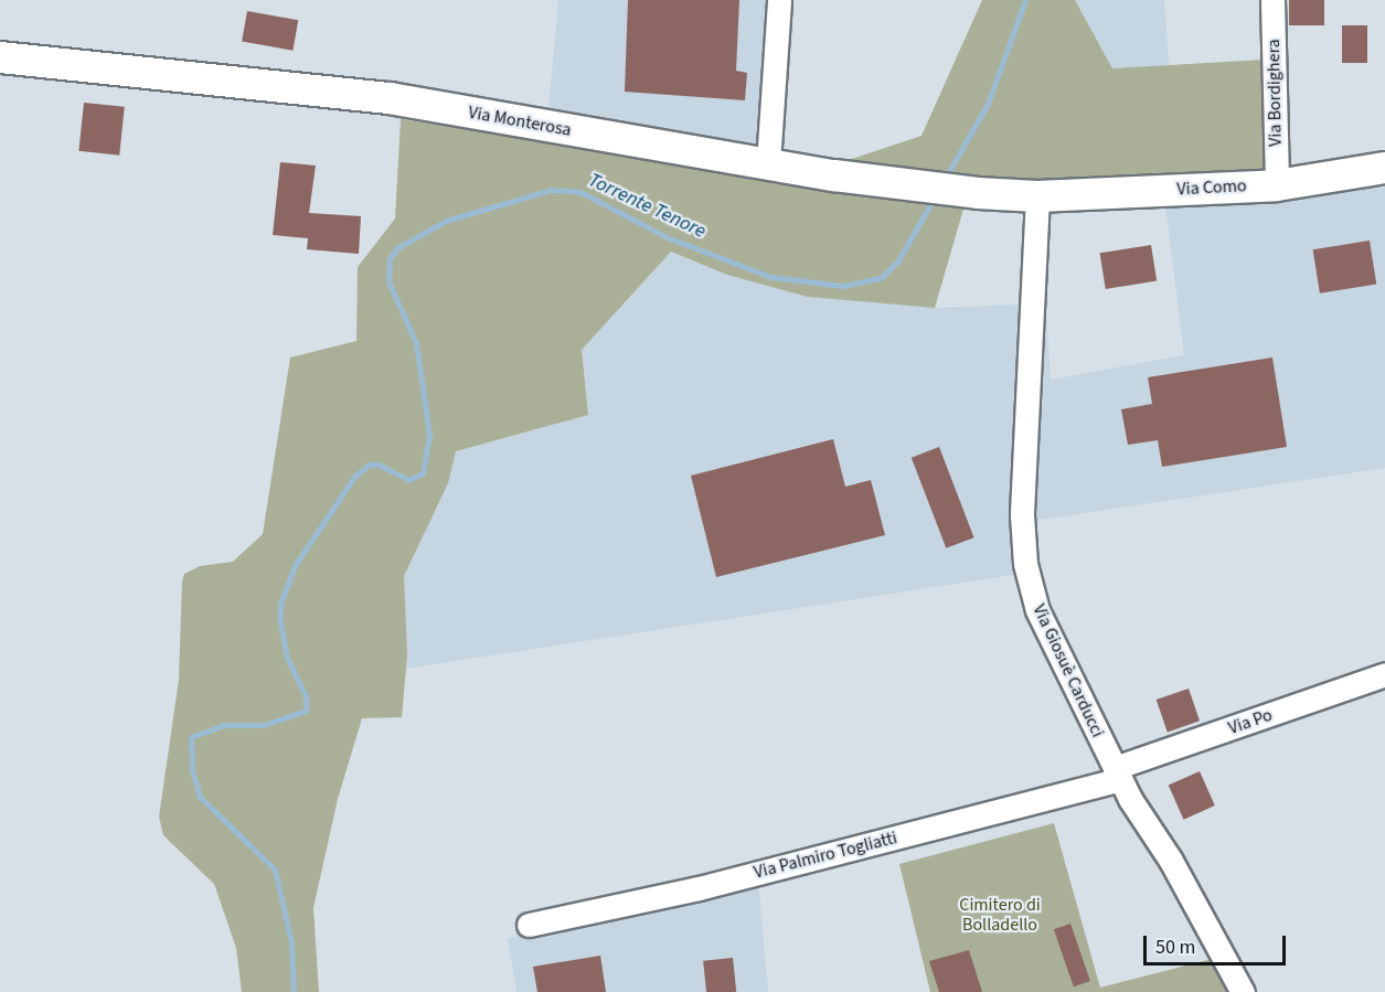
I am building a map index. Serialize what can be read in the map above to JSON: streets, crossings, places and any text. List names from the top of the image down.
{
  "streets": {
    "main road": ["Via Monterosa", "Via Como"],
    "street": [
      "Via Bordighera",
      "Via Giosuè Carducci",
      "Via Po",
      "Via Palmiro Togliatti"
    ]
  },
  "crossings": [
    ["Via Bordighera", "Via Como"],
    ["Via Monterosa", "Via Como"],
    ["Via Monterosa", "Via Giosuè Carducci"],
    ["Via Como", "Via Giosuè Carducci"],
    ["Via Giosuè Carducci", "Via Po"],
    ["Via Giosuè Carducci", "Via Palmiro Togliatti"],
    ["Via Po", "Via Palmiro Togliatti"]
  ],
  "water": ["Torrente Tenore"],
  "parks": ["Cimitero di Bolladello"],
  "scale_bar": "50 m"
}
